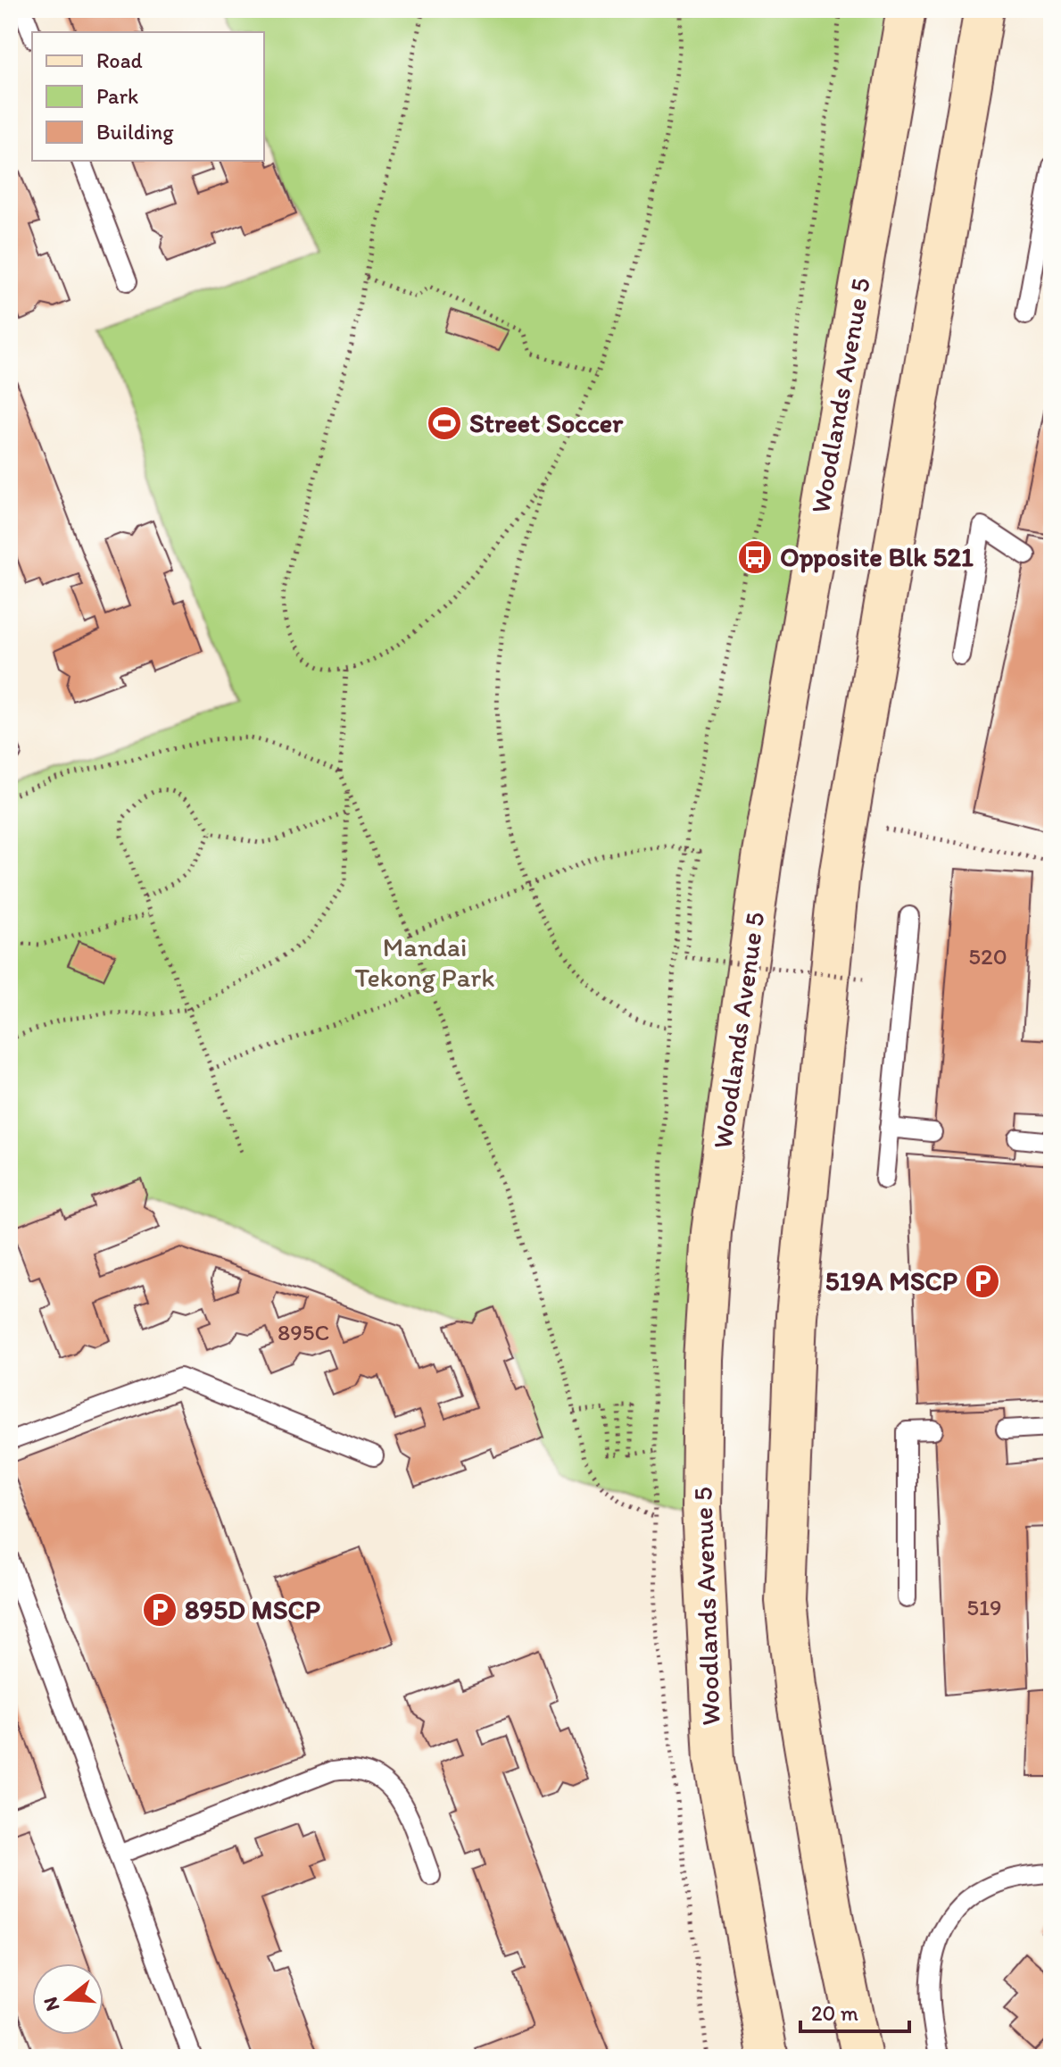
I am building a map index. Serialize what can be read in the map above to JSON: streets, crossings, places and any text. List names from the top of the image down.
{
  "streets": {
    "main road": ["Woodlands Avenue 5"]
  },
  "parks": ["Mandai Tekong Park"],
  "places": {
    "sports": ["Street Soccer"],
    "bus stop": ["Opposite Blk 521"],
    "parking": ["519A MSCP", "895D MSCP"]
  },
  "house_numbers": ["520", "895C", "519"],
  "legend": ["Road", "Park", "Building"],
  "scale_bar": "20 m",
  "north": "left"
}
